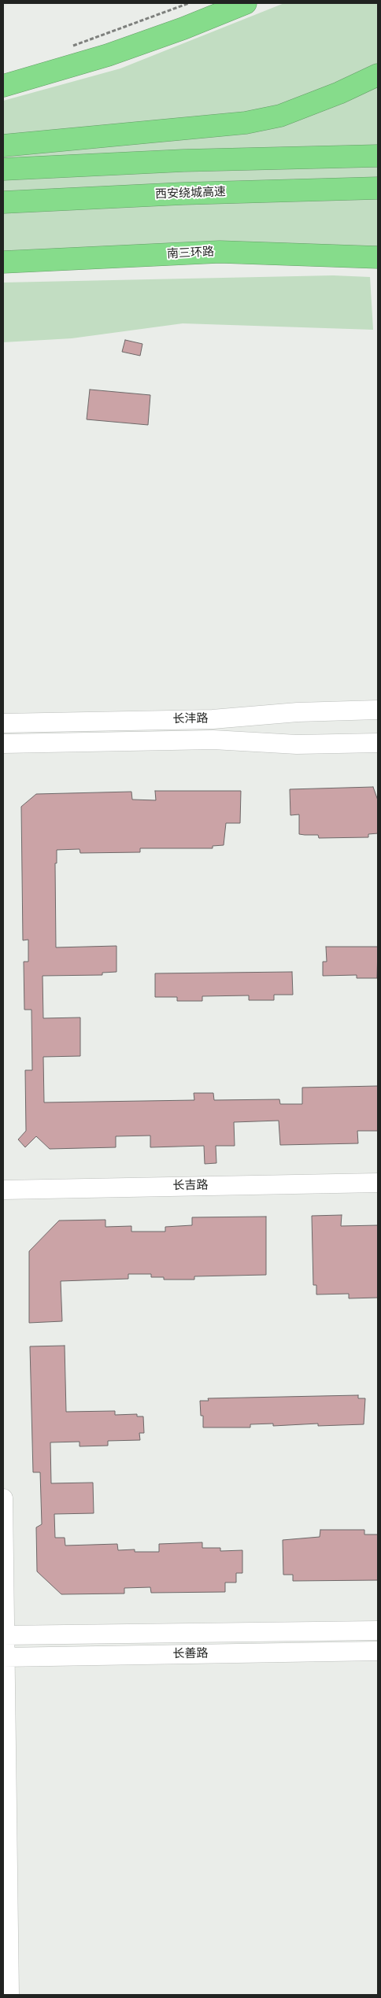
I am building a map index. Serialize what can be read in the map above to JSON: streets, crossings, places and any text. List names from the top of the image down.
{
  "streets": {
    "highway": ["西安绕城高速", "南三环路"],
    "street": ["长沣路", "长吉路", "长善路"]
  }
}
